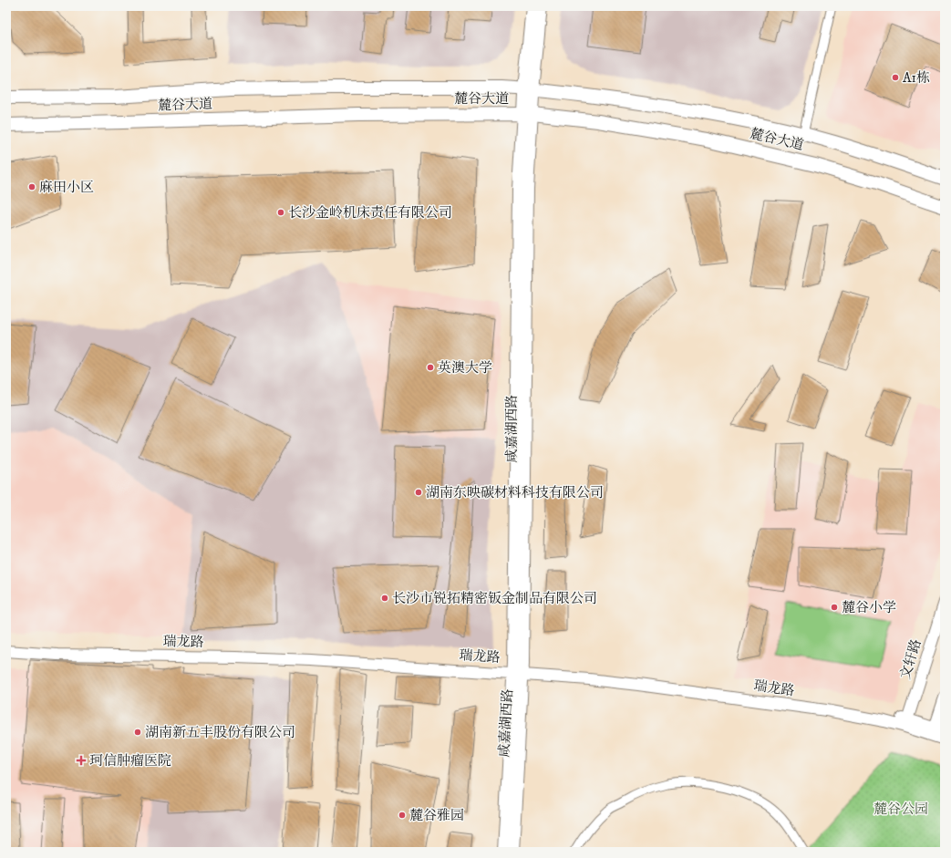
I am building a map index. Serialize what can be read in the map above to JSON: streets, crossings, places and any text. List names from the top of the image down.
{
  "streets": {
    "main road": ["麓谷大道"],
    "street": ["咸嘉湖西路", "瑞龙路", "文轩路"]
  },
  "crossings": [
    ["麓谷大道", "咸嘉湖西路"],
    ["咸嘉湖西路", "瑞龙路"],
    ["瑞龙路", "文轩路"]
  ],
  "parks": ["麓谷公园"],
  "places": {
    "other": [
      "A1栋",
      "麻田小区",
      "长沙金岭机床责任有限公司",
      "英澳大学",
      "湖南东映碳材料科技有限公司",
      "长沙市锐拓精密钣金制品有限公司",
      "麓谷小学",
      "湖南新五丰股份有限公司",
      "麓谷雅园"
    ],
    "health": ["珂信肿瘤医院"]
  }
}
